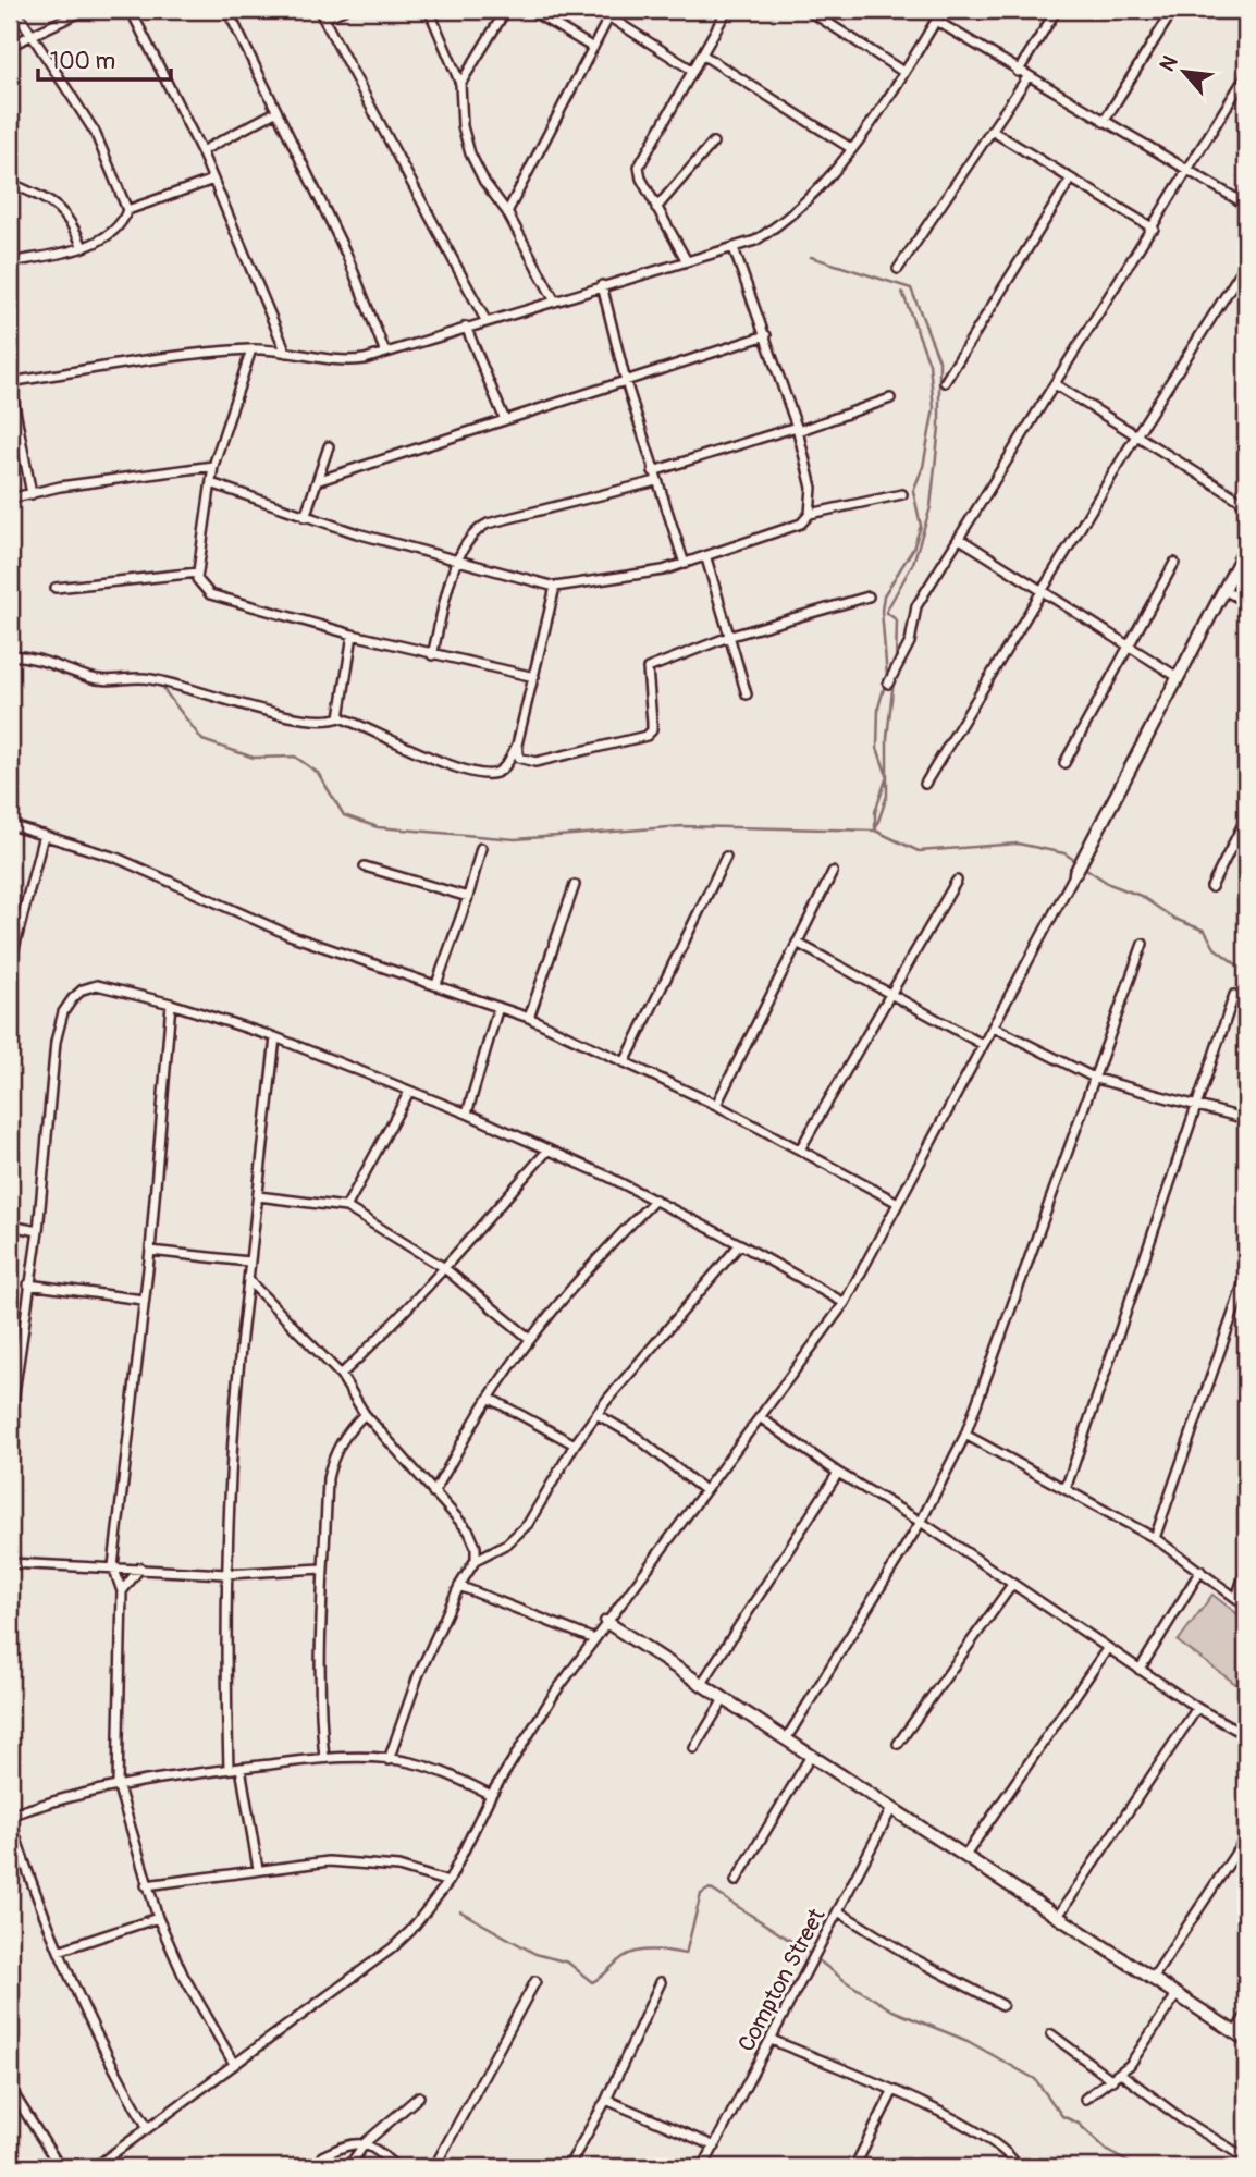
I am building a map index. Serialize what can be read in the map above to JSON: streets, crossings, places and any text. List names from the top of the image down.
{
  "streets": {
    "street": ["Compton Street"]
  },
  "scale_bar": "100 m",
  "north": "top left"
}
